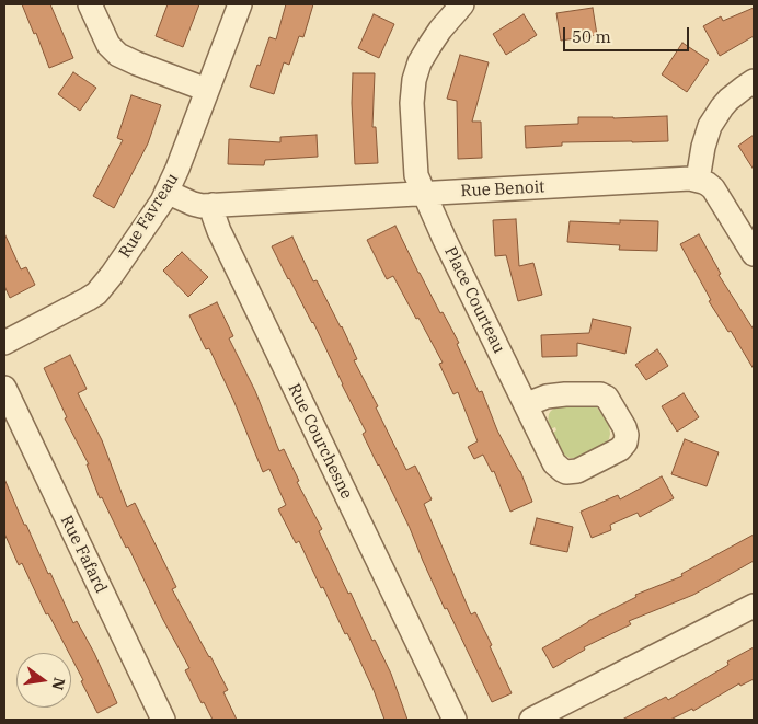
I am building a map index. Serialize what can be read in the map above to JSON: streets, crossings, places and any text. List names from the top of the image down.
{
  "streets": {
    "street": [
      "Rue Benoit",
      "Rue Favreau",
      "Place Courteau",
      "Rue Courchesne",
      "Rue Fafard"
    ]
  },
  "crossings": [
    ["Rue Benoit", "Place Courteau"],
    ["Rue Benoit", "Rue Courchesne"]
  ],
  "scale_bar": "50 m",
  "north": "right"
}
